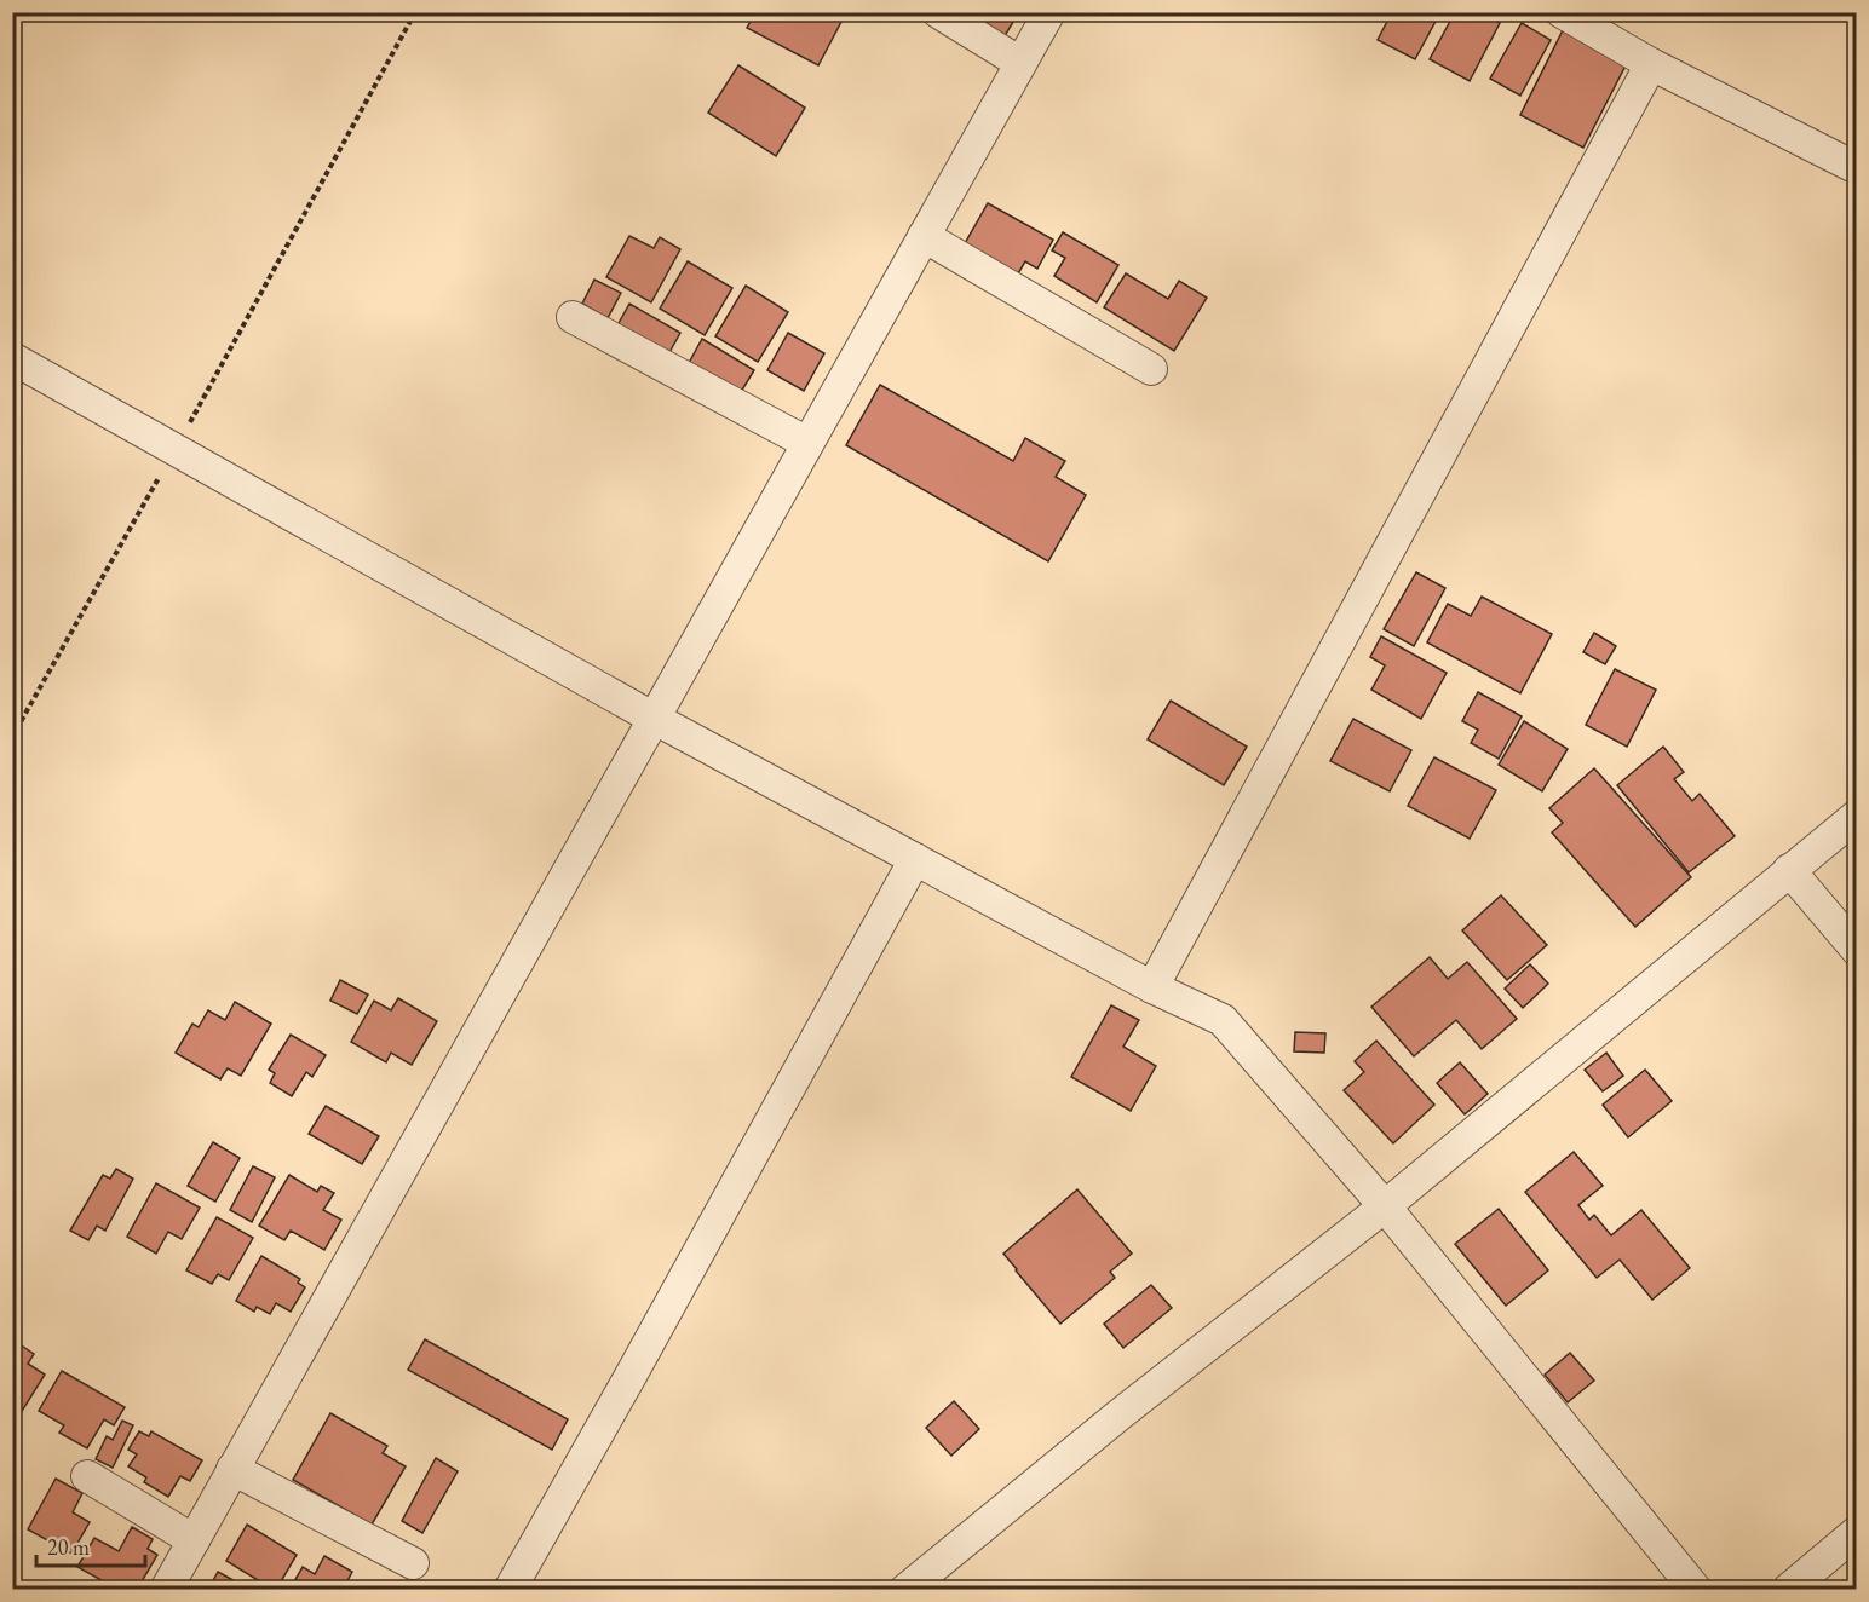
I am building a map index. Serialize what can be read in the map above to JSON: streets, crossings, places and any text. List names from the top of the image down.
{
  "scale_bar": "20 m"
}
